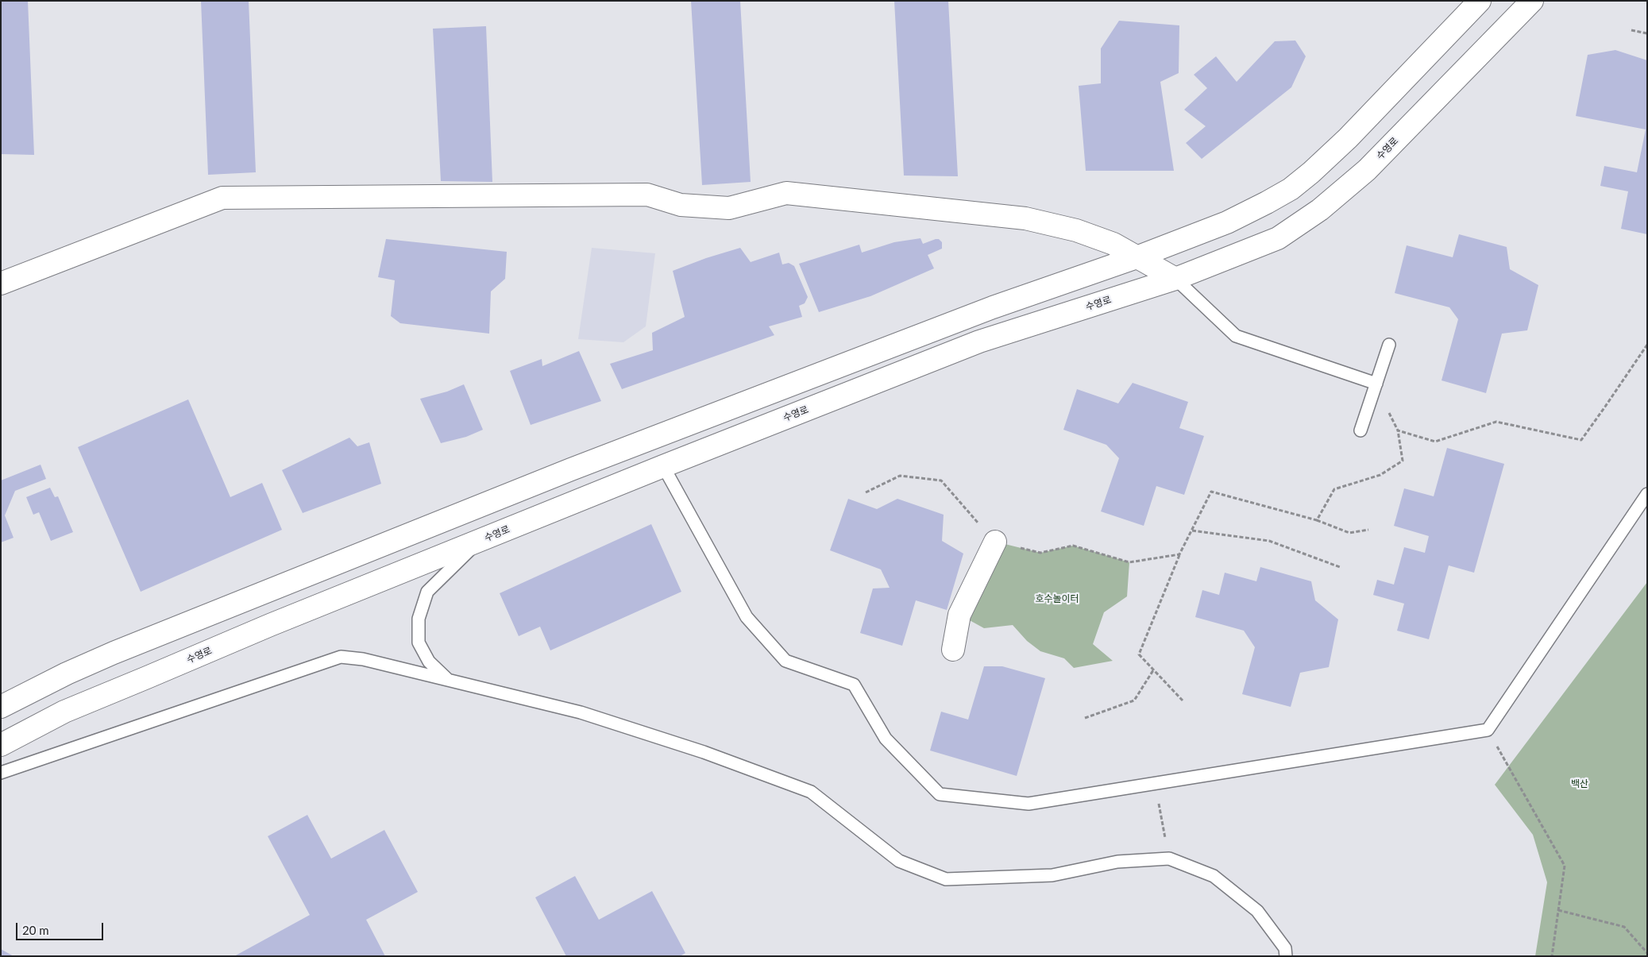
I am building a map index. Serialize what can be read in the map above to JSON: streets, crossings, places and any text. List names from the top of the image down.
{
  "streets": {
    "main road": ["수영로"]
  },
  "parks": ["호수놀이터", "백산"],
  "scale_bar": "20 m"
}
